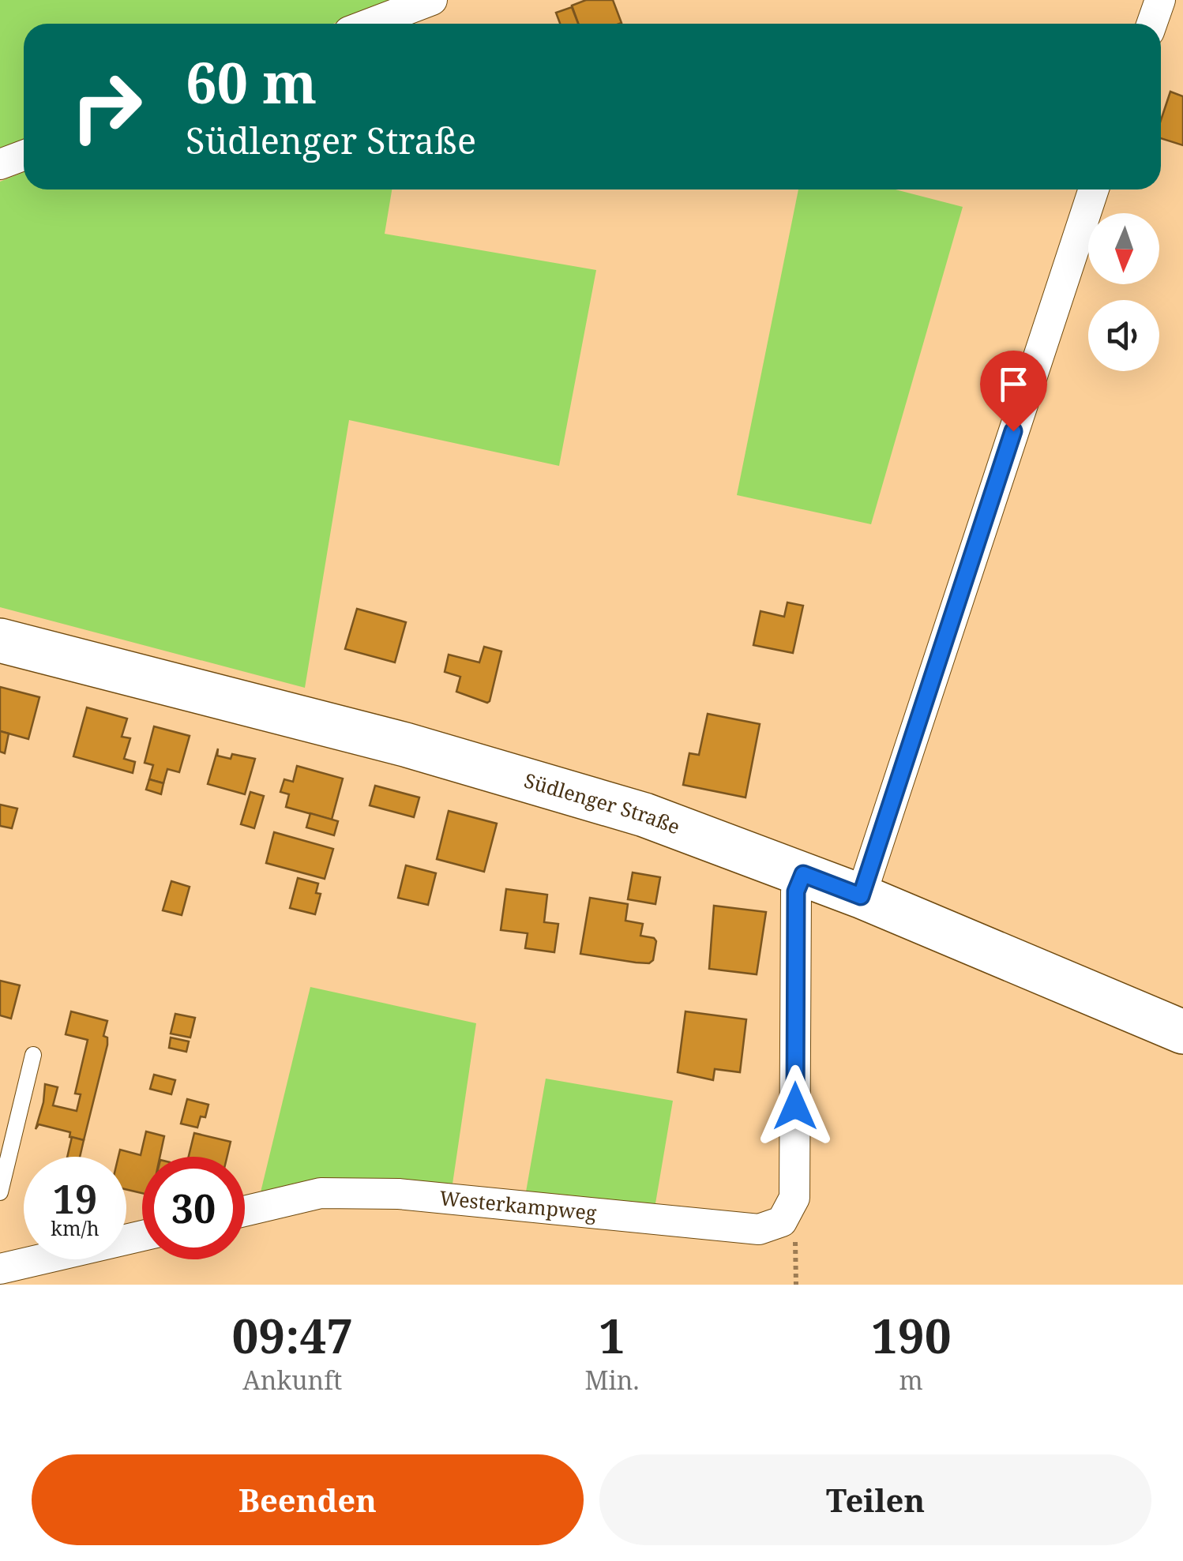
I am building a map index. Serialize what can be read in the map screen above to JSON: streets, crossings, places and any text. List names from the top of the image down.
{
  "streets": {
    "main road": ["Südlenger Straße"],
    "street": ["Westerkampweg"]
  },
  "crossings": [
    ["Südlenger Straße", "Westerkampweg"]
  ],
  "north": "bottom",
  "page": {
    "turn": ["60 m", "Südlenger Straße"],
    "speed": "19 km/h",
    "limit": "30",
    "eta": [
      "09:47",
      "Ankunft",
      "1",
      "Min.",
      "190",
      "m"
    ],
    "buttons": ["Beenden", "Teilen"]
  }
}
